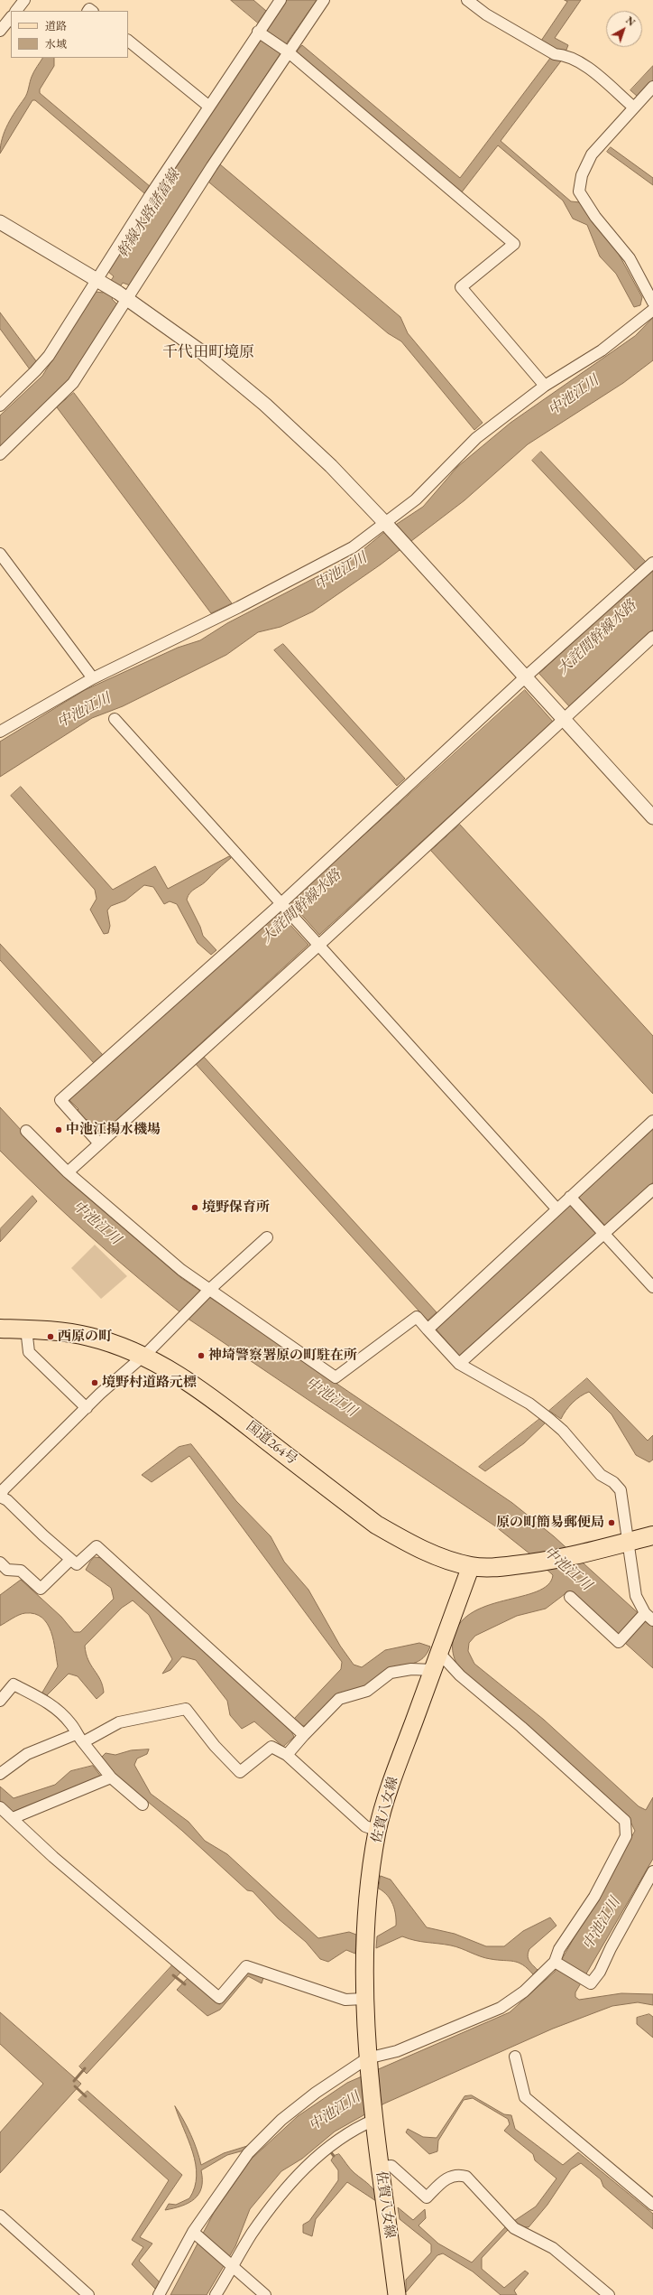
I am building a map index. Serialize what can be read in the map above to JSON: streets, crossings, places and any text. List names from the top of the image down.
{
  "streets": {
    "highway": ["国道264号"],
    "main road": ["佐賀八女線"]
  },
  "crossings": [
    ["国道264号", "佐賀八女線"]
  ],
  "districts": ["千代田町境原"],
  "water": ["幹線水路諸富線", "中池江川", "大詫間幹線水路"],
  "places": [
    "中池江揚水機場",
    "境野保育所",
    "西原の町",
    "神埼警察署原の町駐在所",
    "境野村道路元標",
    "原の町簡易郵便局"
  ],
  "legend": ["道路", "水域"],
  "north": "top right"
}
